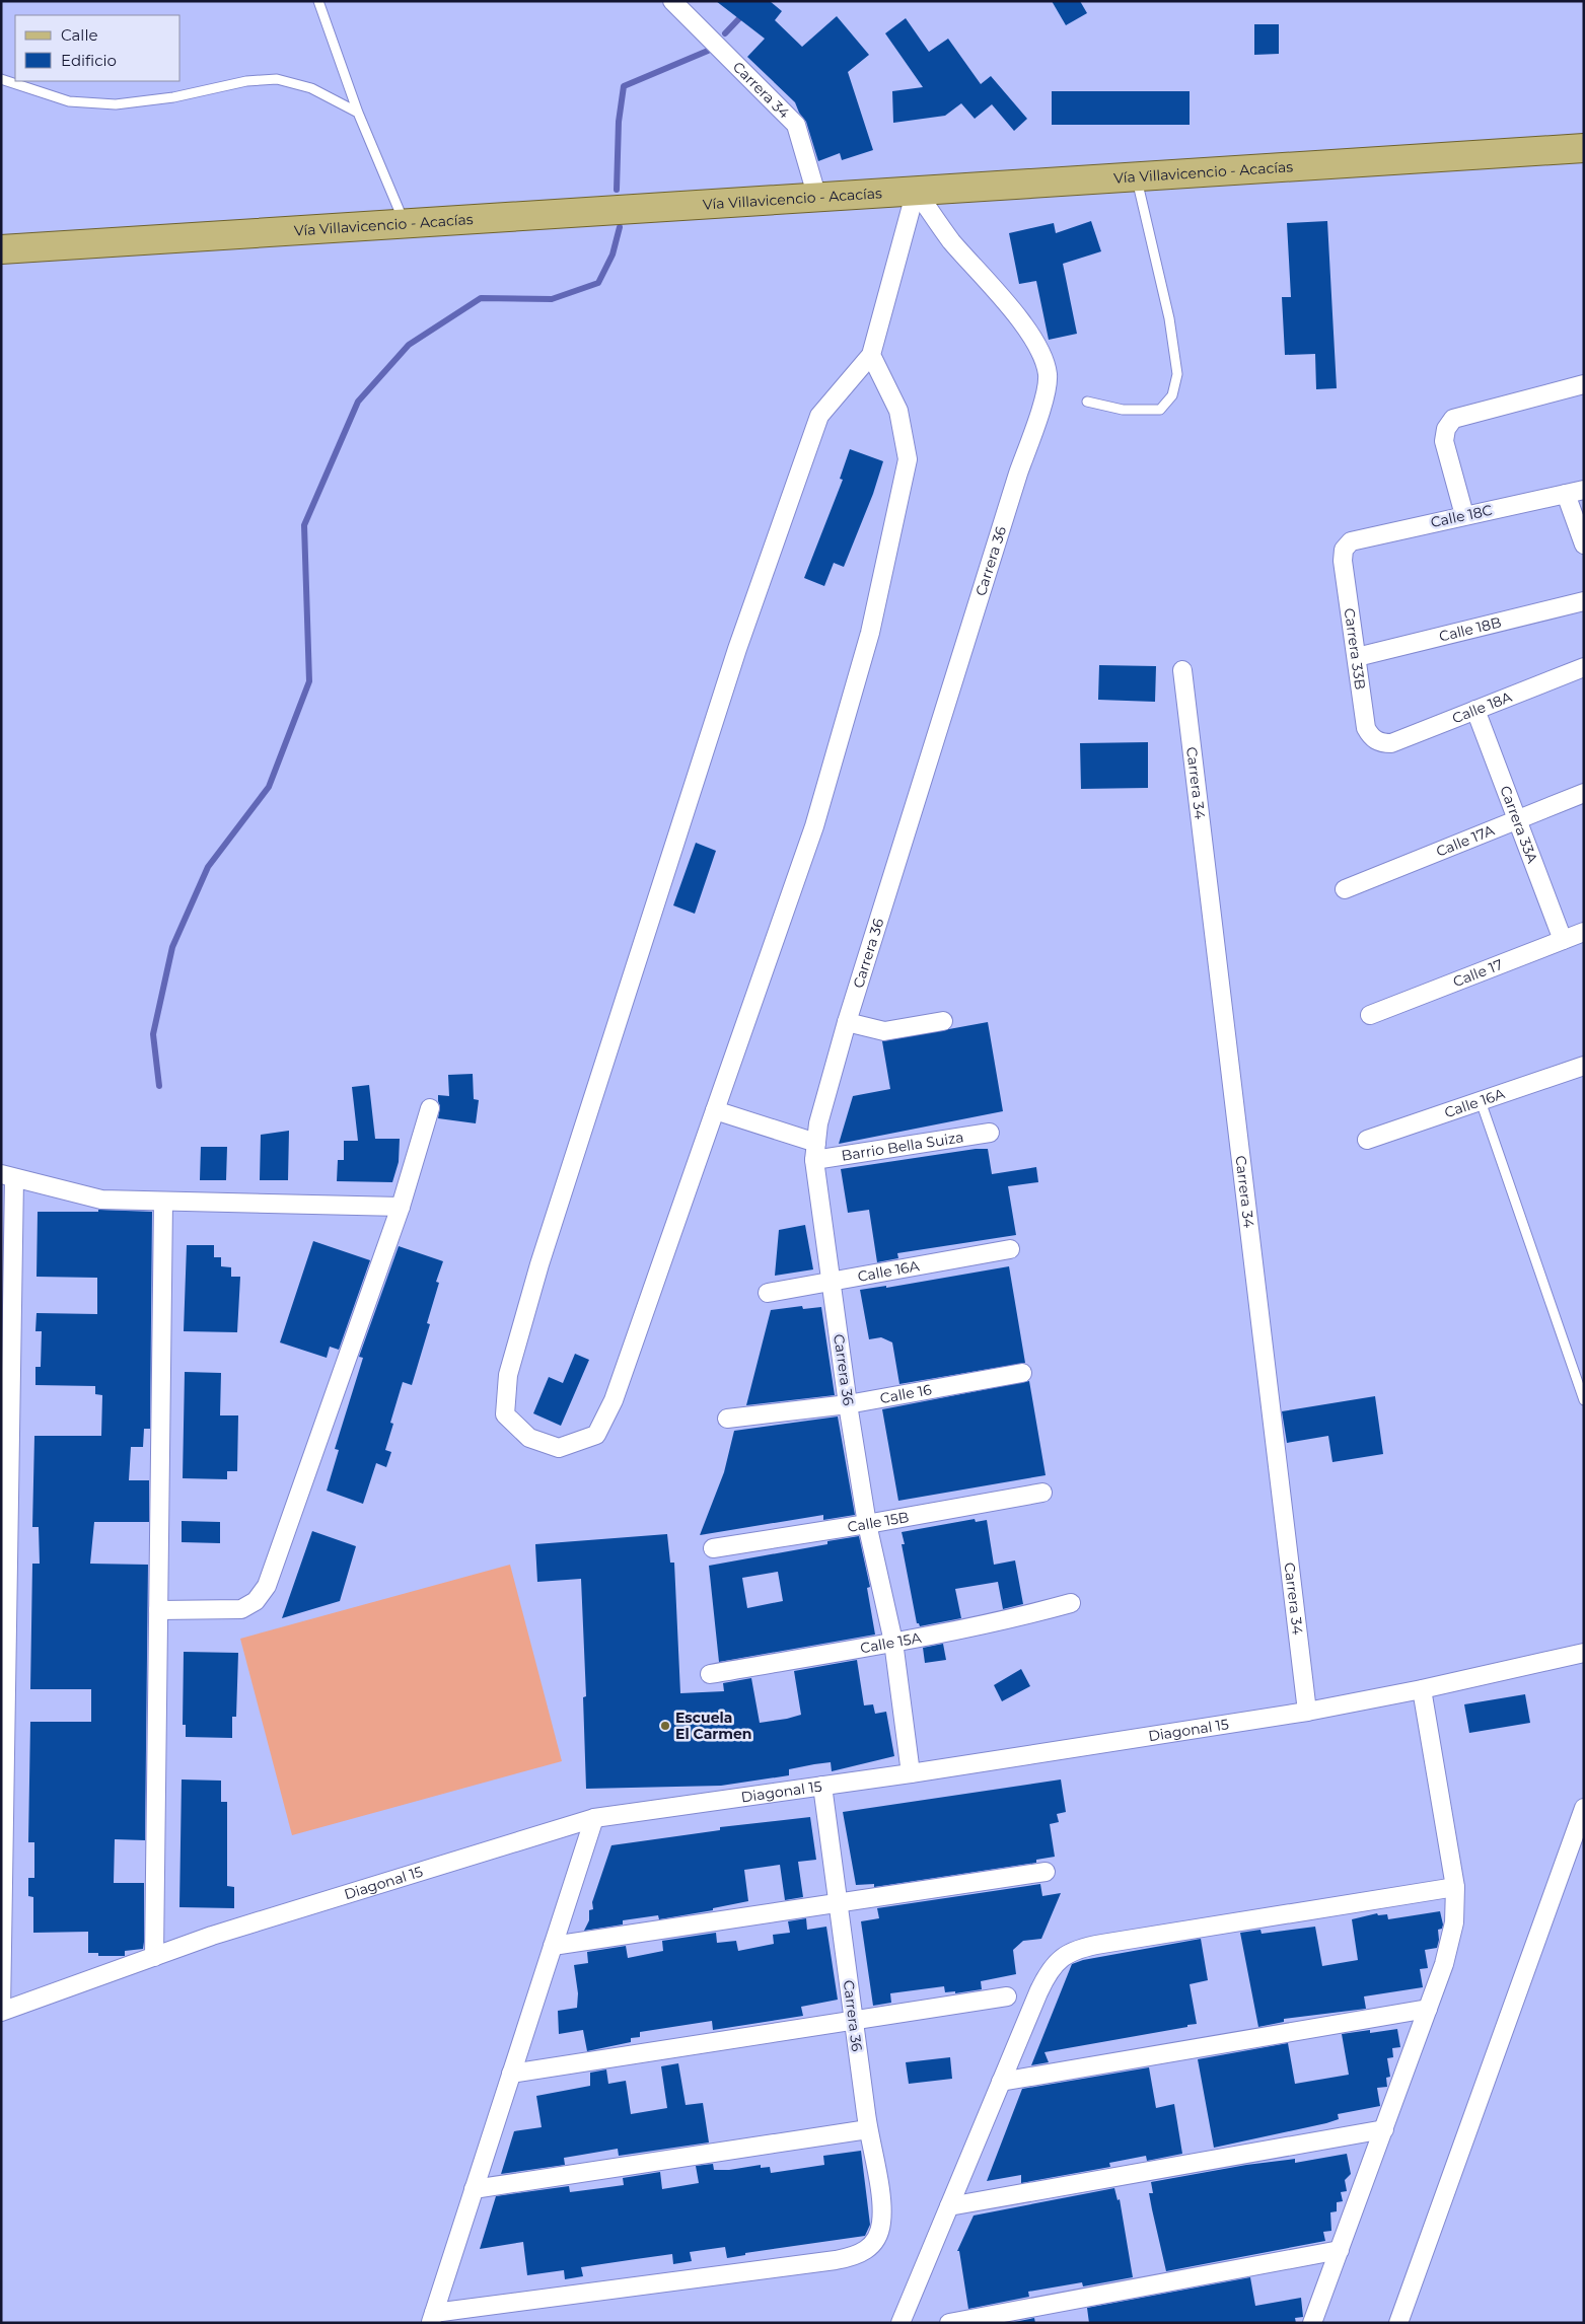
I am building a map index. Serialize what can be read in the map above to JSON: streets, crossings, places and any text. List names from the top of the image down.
{
  "streets": {
    "main road": ["Vía Villavicencio - Acacías"],
    "street": [
      "Carrera 34",
      "Calle 18C",
      "Carrera 36",
      "Calle 18B",
      "Carrera 33B",
      "Calle 18A",
      "Carrera 33A",
      "Calle 17A",
      "Calle 17",
      "Calle 16A",
      "Barrio Bella Suiza",
      "Calle 16",
      "Calle 15B",
      "Calle 15A",
      "Diagonal 15"
    ]
  },
  "crossings": [
    ["Carrera 34", "Vía Villavicencio - Acacías"],
    ["Carrera 34", "Diagonal 15"],
    ["Vía Villavicencio - Acacías", "Carrera 36"],
    ["Calle 18C", "Carrera 33B"],
    ["Carrera 36", "Calle 16A"],
    ["Carrera 36", "Barrio Bella Suiza"],
    ["Carrera 36", "Calle 16"],
    ["Carrera 36", "Calle 15B"],
    ["Carrera 36", "Calle 15A"],
    ["Carrera 36", "Diagonal 15"],
    ["Calle 18B", "Carrera 33B"],
    ["Carrera 33B", "Calle 18A"],
    ["Calle 18A", "Carrera 33A"],
    ["Carrera 33A", "Calle 17A"],
    ["Carrera 33A", "Calle 17"]
  ],
  "places": ["Escuela El Carmen"],
  "legend": ["Calle", "Edificio"]
}
